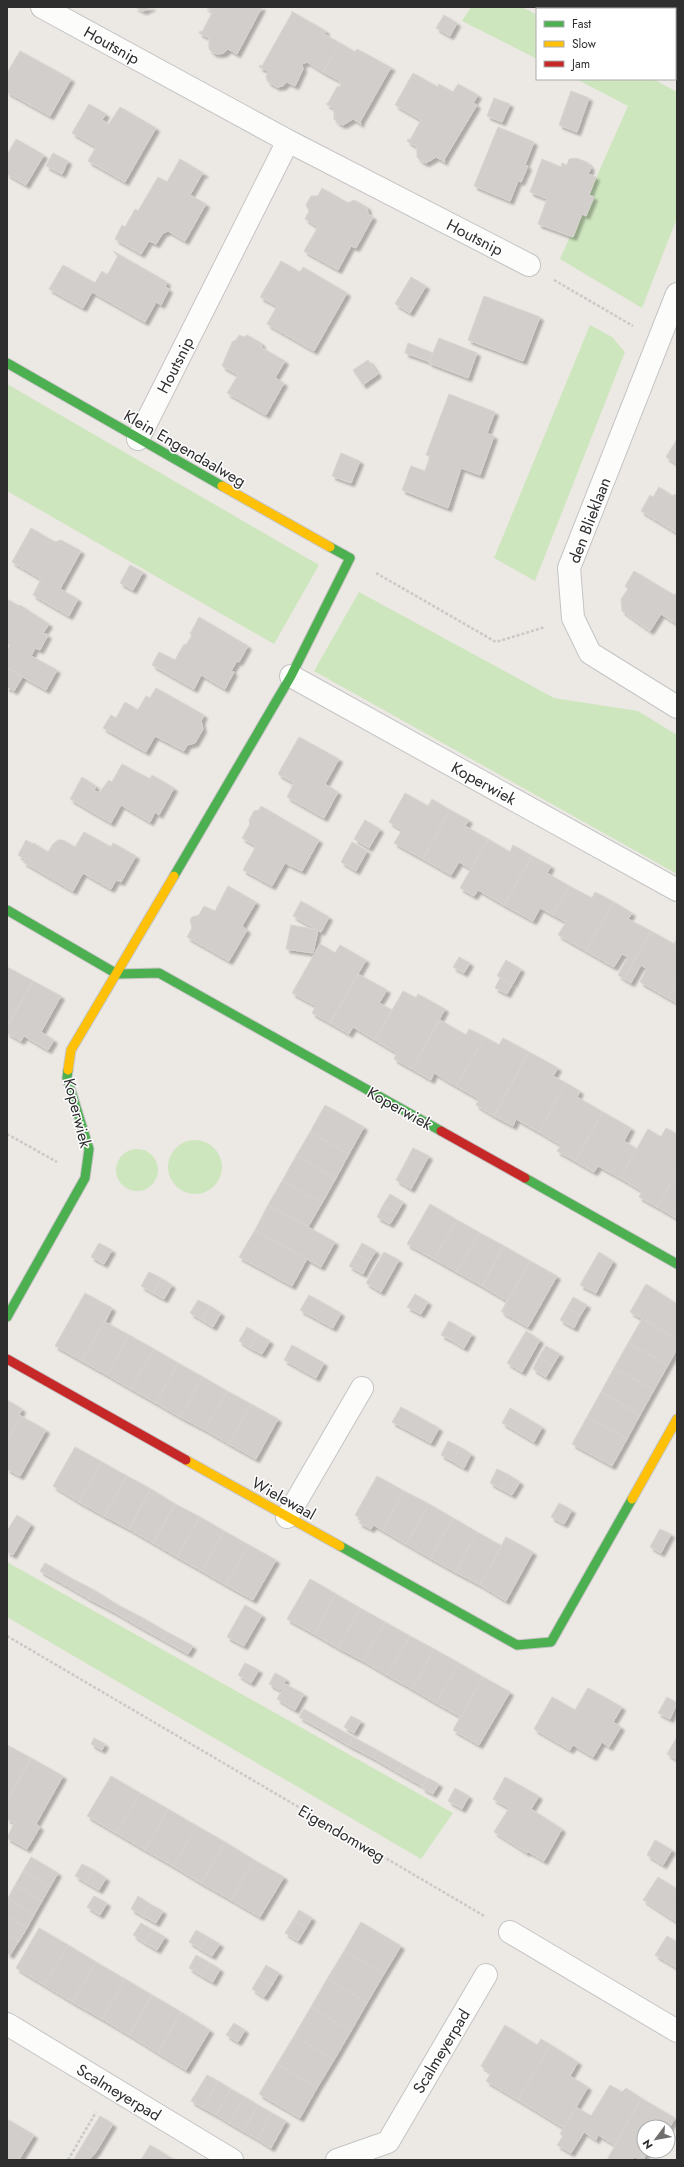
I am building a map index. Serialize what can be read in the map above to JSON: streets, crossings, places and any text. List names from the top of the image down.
{
  "streets": {
    "street": [
      "Houtsnip",
      "Klein Engendaalweg",
      "den Blieklaan",
      "Koperwiek",
      "Wielewaal",
      "Scalmeyerpad"
    ],
    "path": ["Eigendomweg"]
  },
  "crossings": [
    ["Houtsnip", "Klein Engendaalweg"],
    ["Klein Engendaalweg", "Koperwiek"]
  ],
  "legend": ["Fast", "Slow", "Jam"],
  "north": "bottom left"
}
